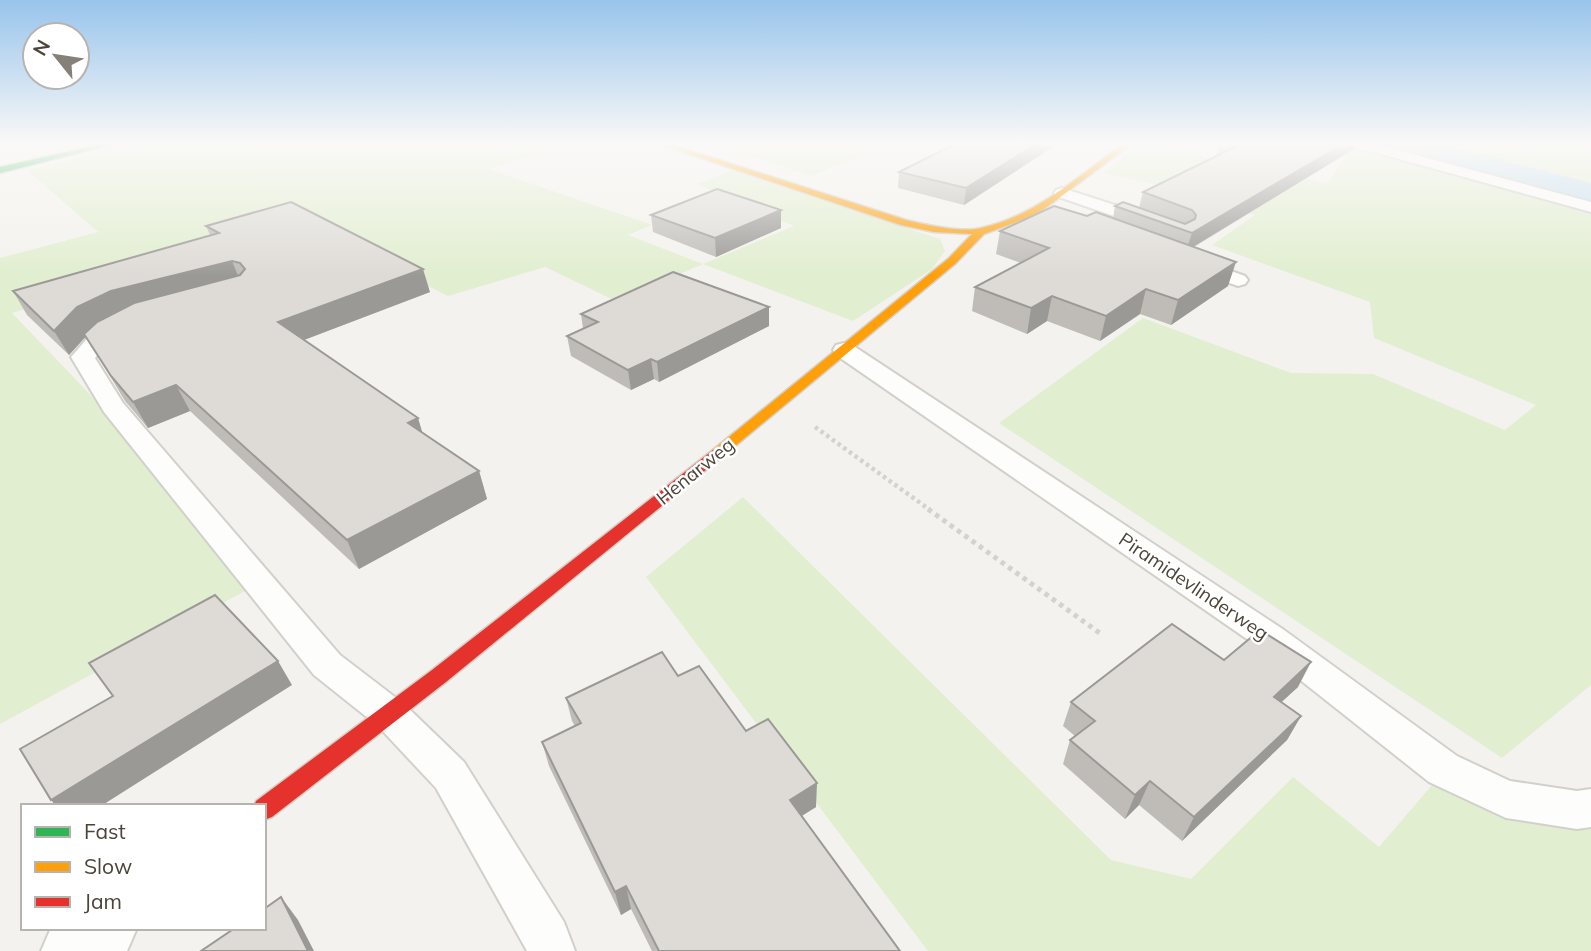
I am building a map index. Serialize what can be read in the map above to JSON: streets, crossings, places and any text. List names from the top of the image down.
{
  "streets": {
    "street": ["Henarweg"],
    "lane": ["Piramidevlinderweg"]
  },
  "crossings": [
    ["Henarweg", "Piramidevlinderweg"]
  ],
  "legend": ["Fast", "Slow", "Jam"],
  "north": "top left"
}
